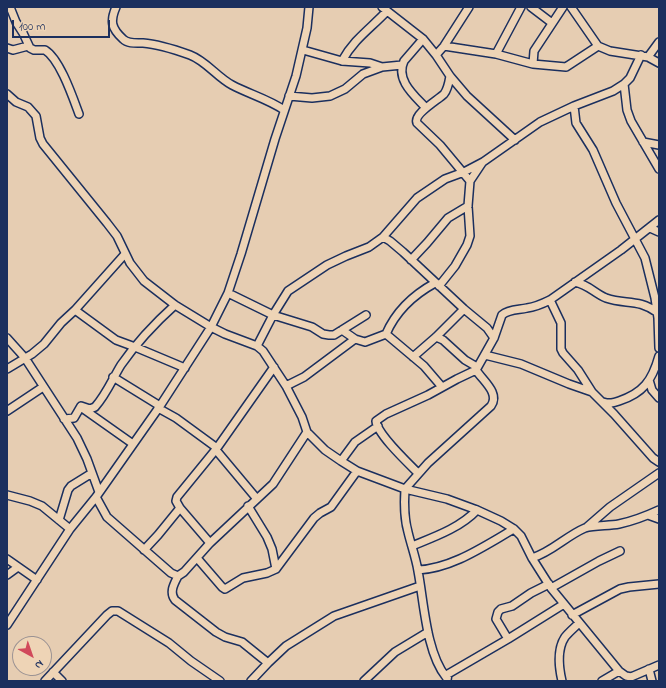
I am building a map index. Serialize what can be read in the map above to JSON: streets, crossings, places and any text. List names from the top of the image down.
{
  "scale_bar": "100 m",
  "north": "bottom right"
}
